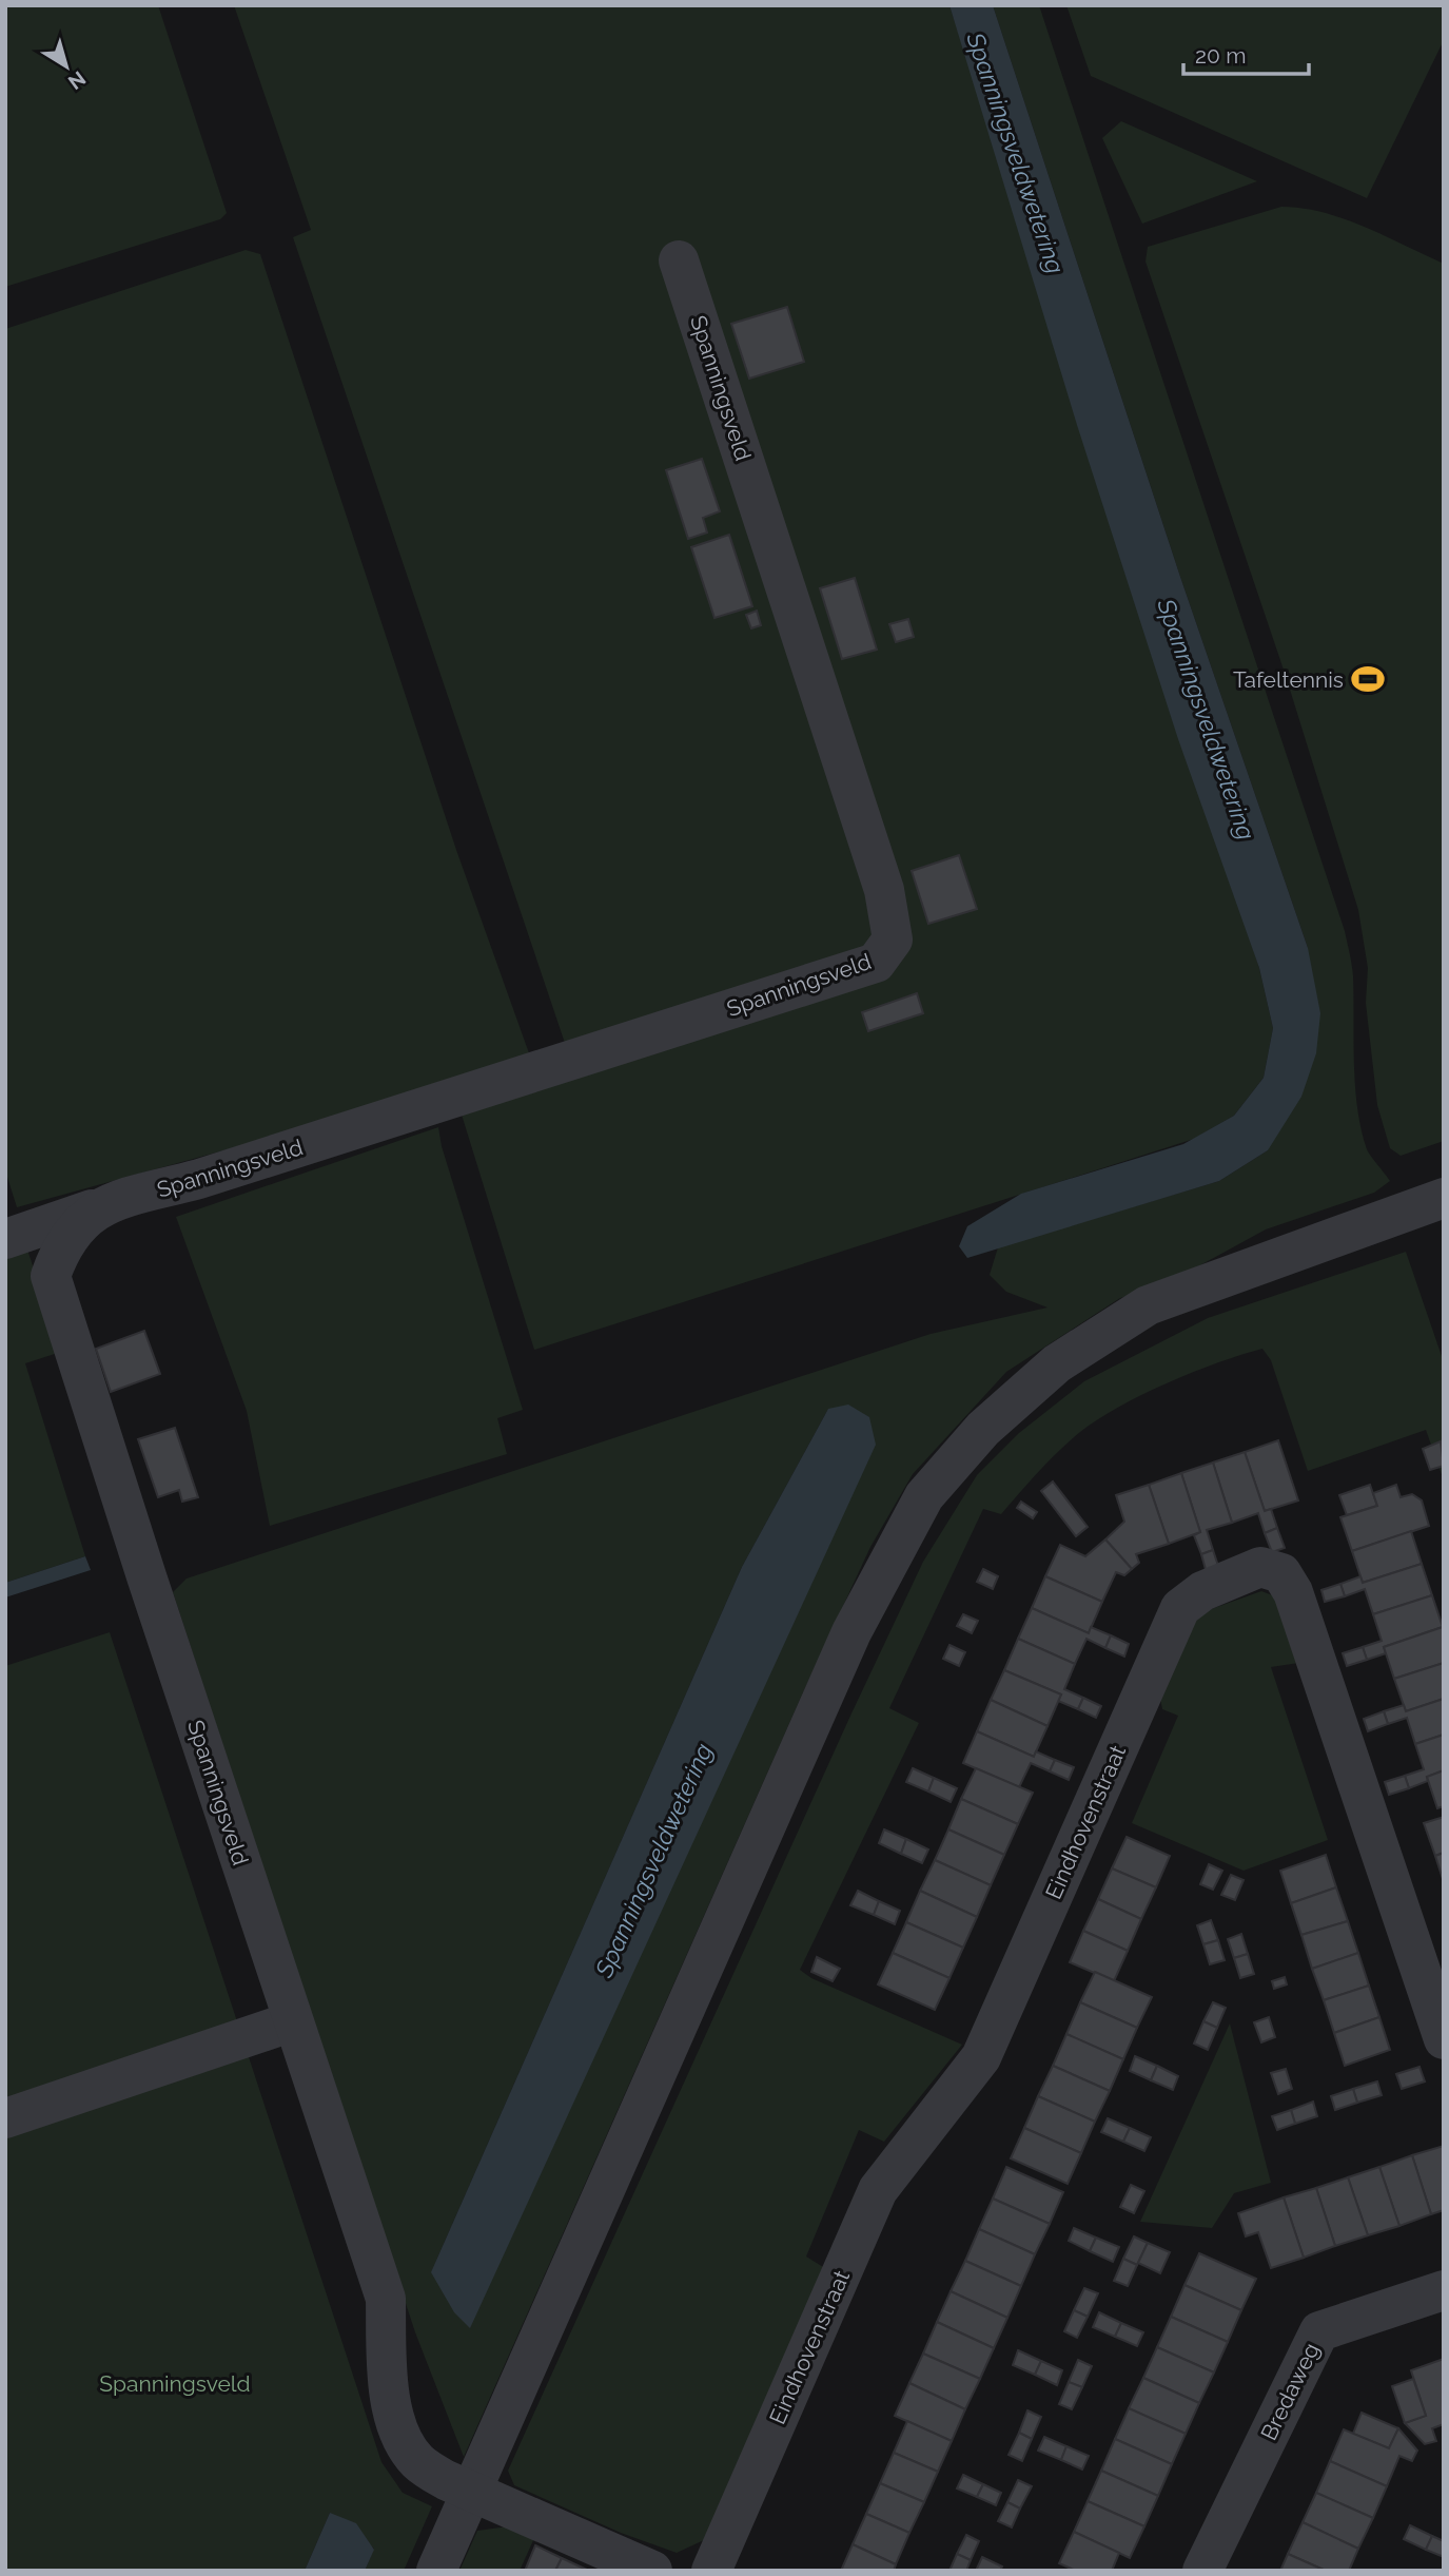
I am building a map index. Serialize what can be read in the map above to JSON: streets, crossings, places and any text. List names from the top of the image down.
{
  "streets": {
    "street": ["Spanningsveld", "Eindhovenstraat", "Bredaweg"]
  },
  "water": ["Spanningsveldwetering"],
  "parks": ["Spanningsveld"],
  "places": {
    "sports": ["Tafeltennis"]
  },
  "scale_bar": "20 m",
  "north": "bottom right"
}
